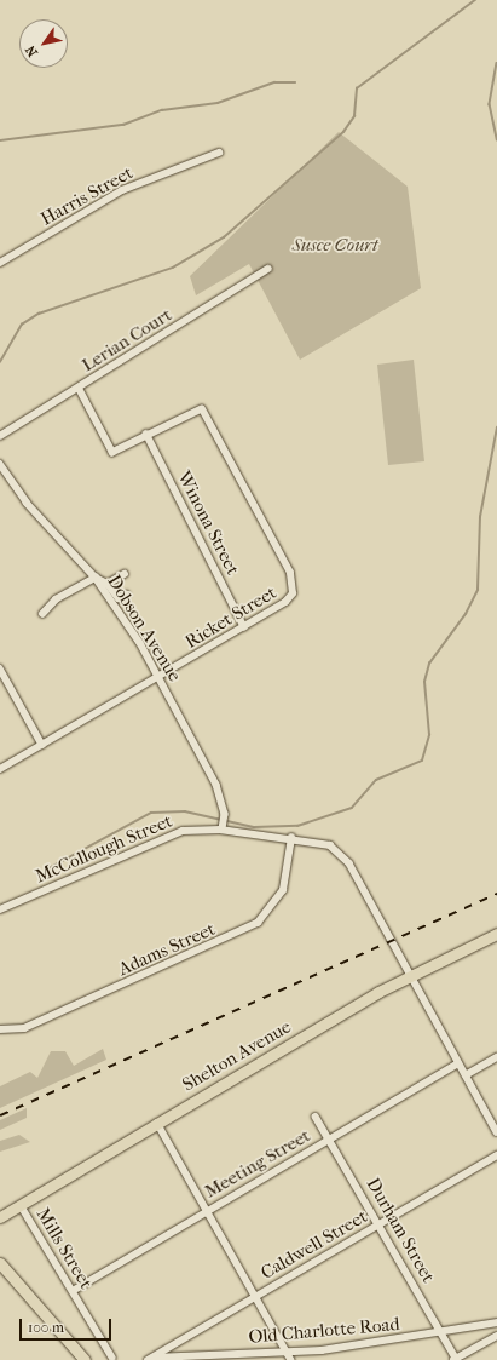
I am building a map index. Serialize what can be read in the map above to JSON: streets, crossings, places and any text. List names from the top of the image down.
{
  "streets": {
    "main road": ["Shelton Avenue"],
    "street": [
      "Harris Street",
      "Lerian Court",
      "Winona Street",
      "Ricket Street",
      "Dobson Avenue",
      "McCollough Street",
      "Adams Street",
      "Meeting Street",
      "Durham Street",
      "Caldwell Street",
      "Mills Street",
      "Old Charlotte Road"
    ]
  },
  "crossings": [
    ["Winona Street", "Ricket Street"],
    ["Ricket Street", "Dobson Avenue"],
    ["Dobson Avenue", "McCollough Street"],
    ["McCollough Street", "Adams Street"],
    ["McCollough Street", "Shelton Avenue"],
    ["McCollough Street", "Meeting Street"],
    ["Shelton Avenue", "Mills Street"],
    ["Meeting Street", "Durham Street"],
    ["Meeting Street", "Mills Street"],
    ["Durham Street", "Caldwell Street"],
    ["Durham Street", "Old Charlotte Road"],
    ["Caldwell Street", "Old Charlotte Road"]
  ],
  "parks": ["Susce Court"],
  "scale_bar": "100 m",
  "north": "bottom left"
}
